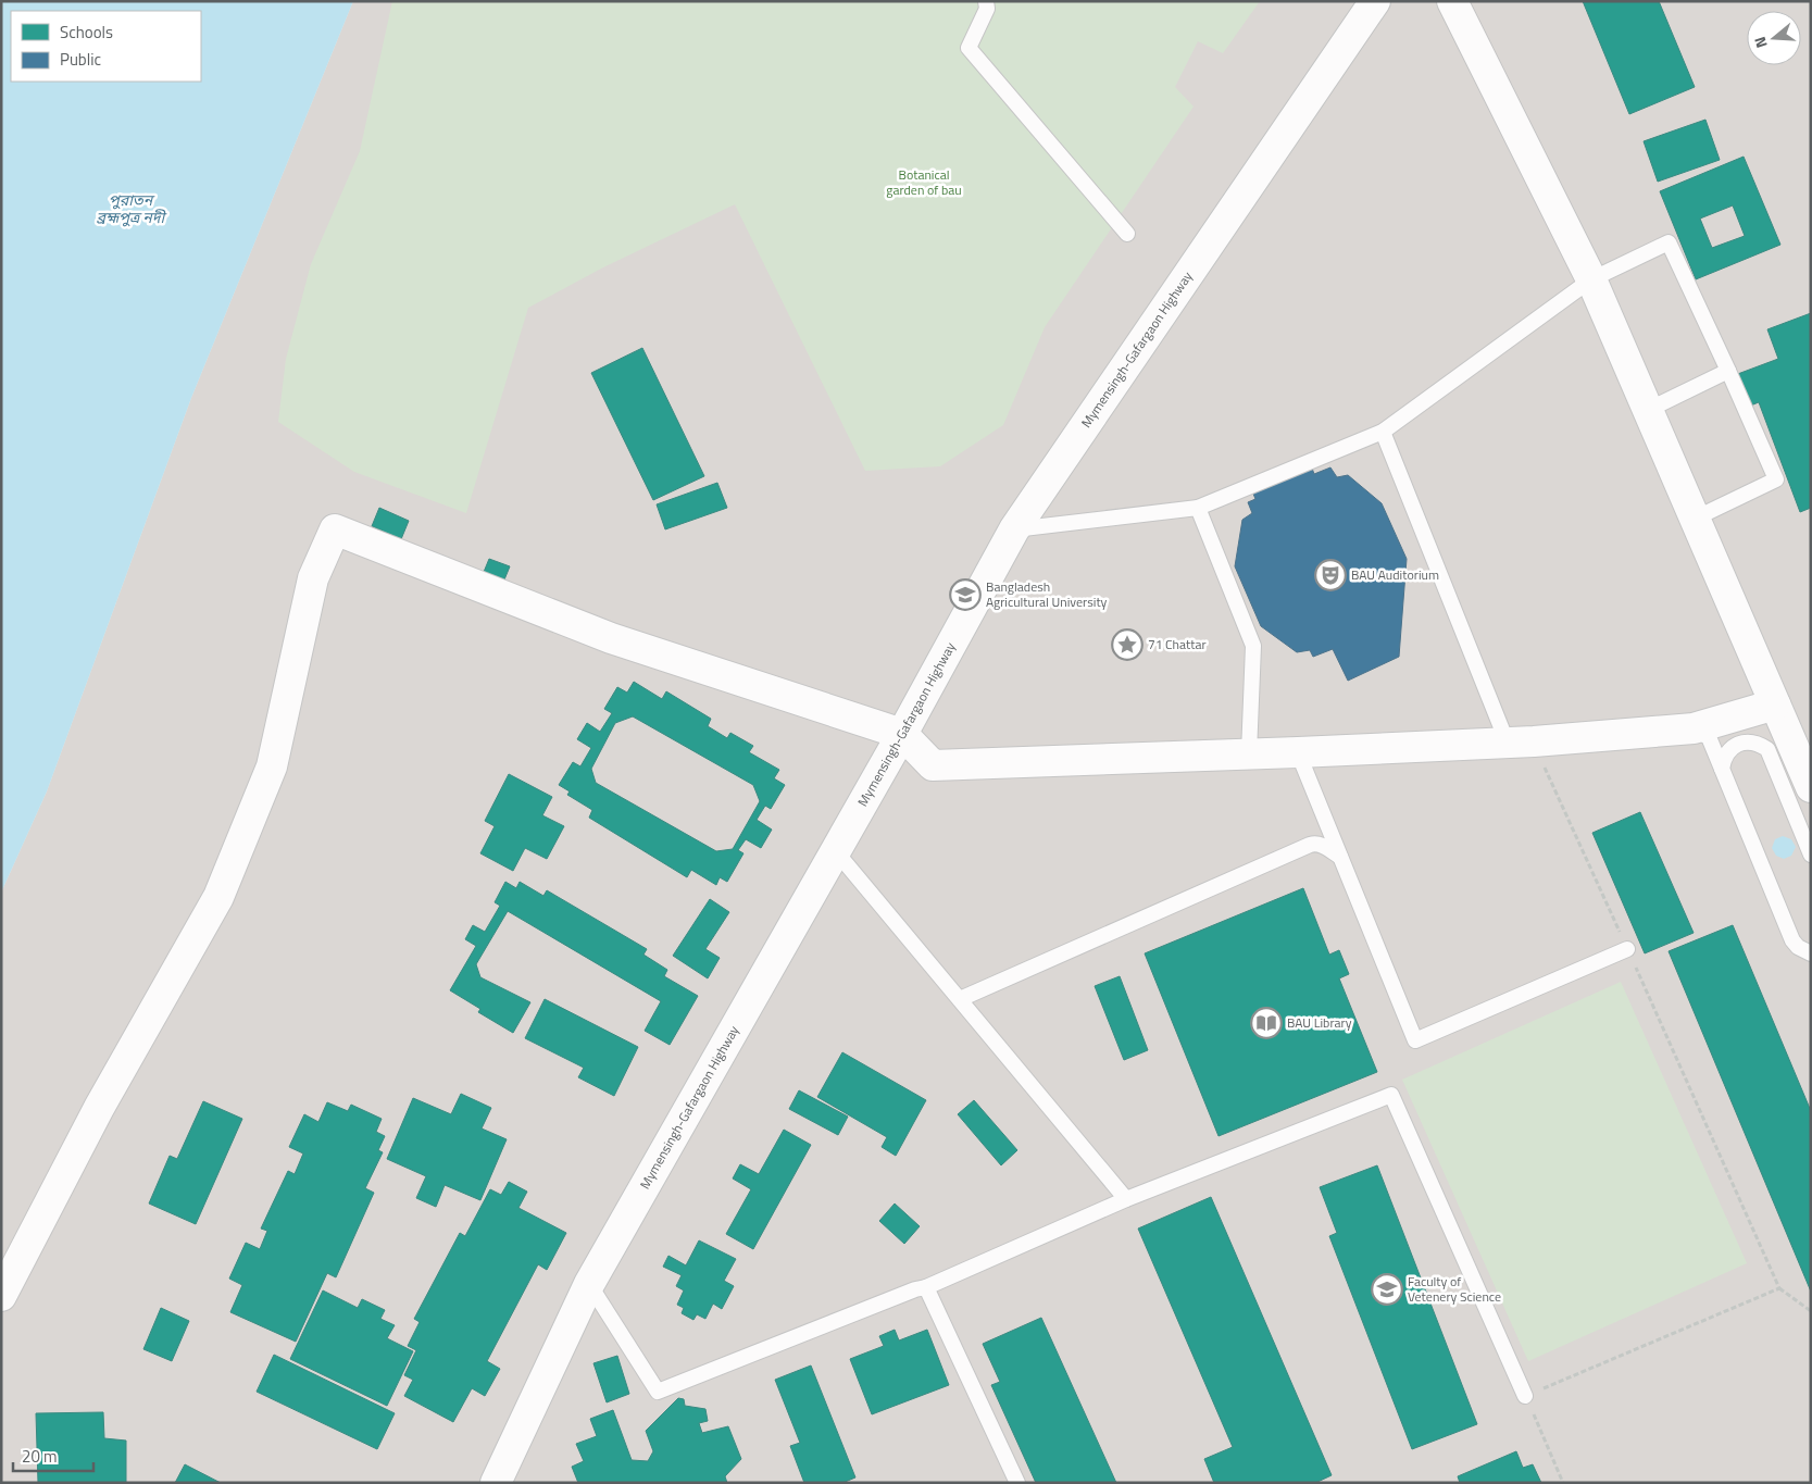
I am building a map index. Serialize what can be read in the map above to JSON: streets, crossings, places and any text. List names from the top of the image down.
{
  "streets": {
    "street": ["Mymensingh-Gafargaon Highway"]
  },
  "water": ["পুরাতন ব্রহ্মপুত্র নদী"],
  "parks": ["Botanical garden of bau"],
  "places": {
    "theatre": ["BAU Auditorium"],
    "school or university": ["Bangladesh Agricultural University", "Faculty of Vetenery Science"],
    "place": ["71 Chattar"],
    "library": ["BAU Library"]
  },
  "legend": ["Schools", "Public"],
  "scale_bar": "20 m",
  "north": "left"
}
